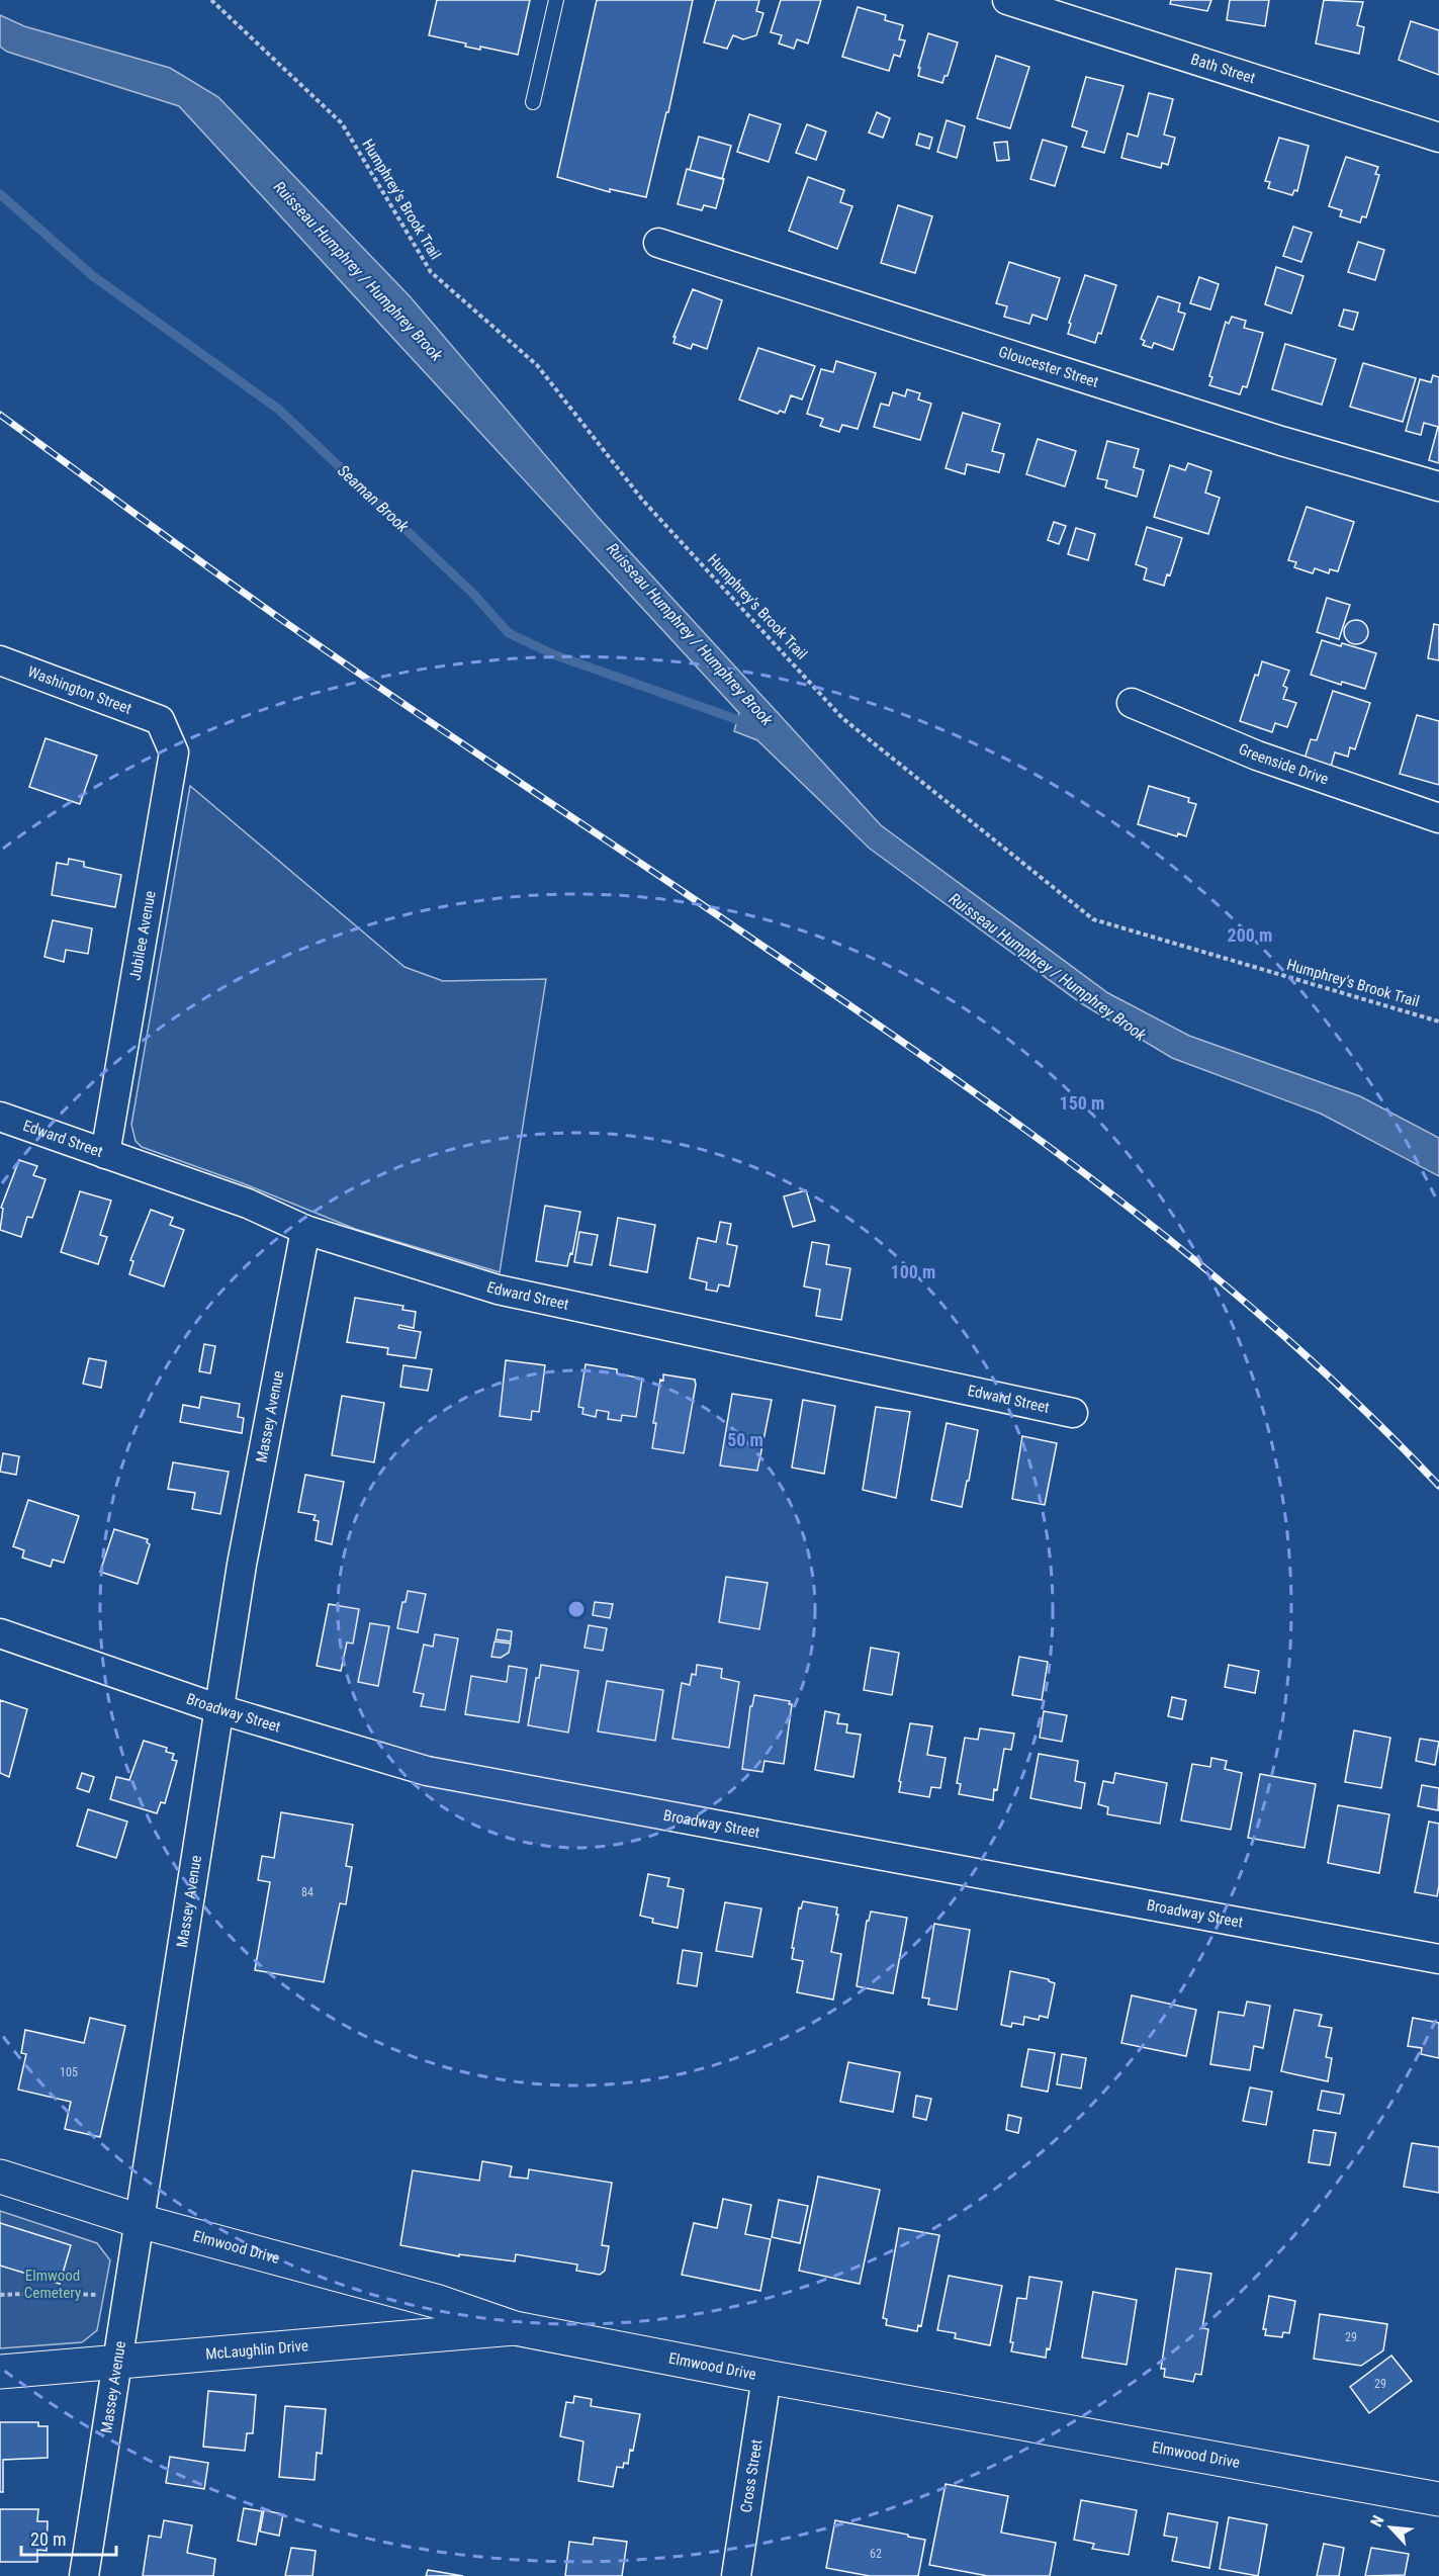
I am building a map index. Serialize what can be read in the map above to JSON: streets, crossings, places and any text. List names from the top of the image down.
{
  "streets": {
    "main road": ["Elmwood Drive", "McLaughlin Drive"],
    "street": [
      "Bath Street",
      "Gloucester Street",
      "Washington Street",
      "Greenside Drive",
      "Jubilee Avenue",
      "Edward Street",
      "Massey Avenue",
      "Broadway Street",
      "Cross Street"
    ],
    "path": ["Humphrey's Brook Trail"]
  },
  "crossings": [
    ["Washington Street", "Jubilee Avenue"],
    ["Jubilee Avenue", "Edward Street"],
    ["Edward Street", "Massey Avenue"],
    ["Massey Avenue", "Broadway Street"],
    ["Massey Avenue", "Elmwood Drive"],
    ["Massey Avenue", "McLaughlin Drive"],
    ["Elmwood Drive", "McLaughlin Drive"],
    ["Elmwood Drive", "Cross Street"]
  ],
  "water": ["Ruisseau Humphrey / Humphrey Brook", "Seaman Brook"],
  "parks": ["Elmwood Cemetery"],
  "house_numbers": [
    "84",
    "105",
    "29",
    "29",
    "62"
  ],
  "scale_bar": "20 m",
  "north": "top left",
  "rings": [
    "200 m",
    "150 m",
    "100 m",
    "50 m"
  ]
}
